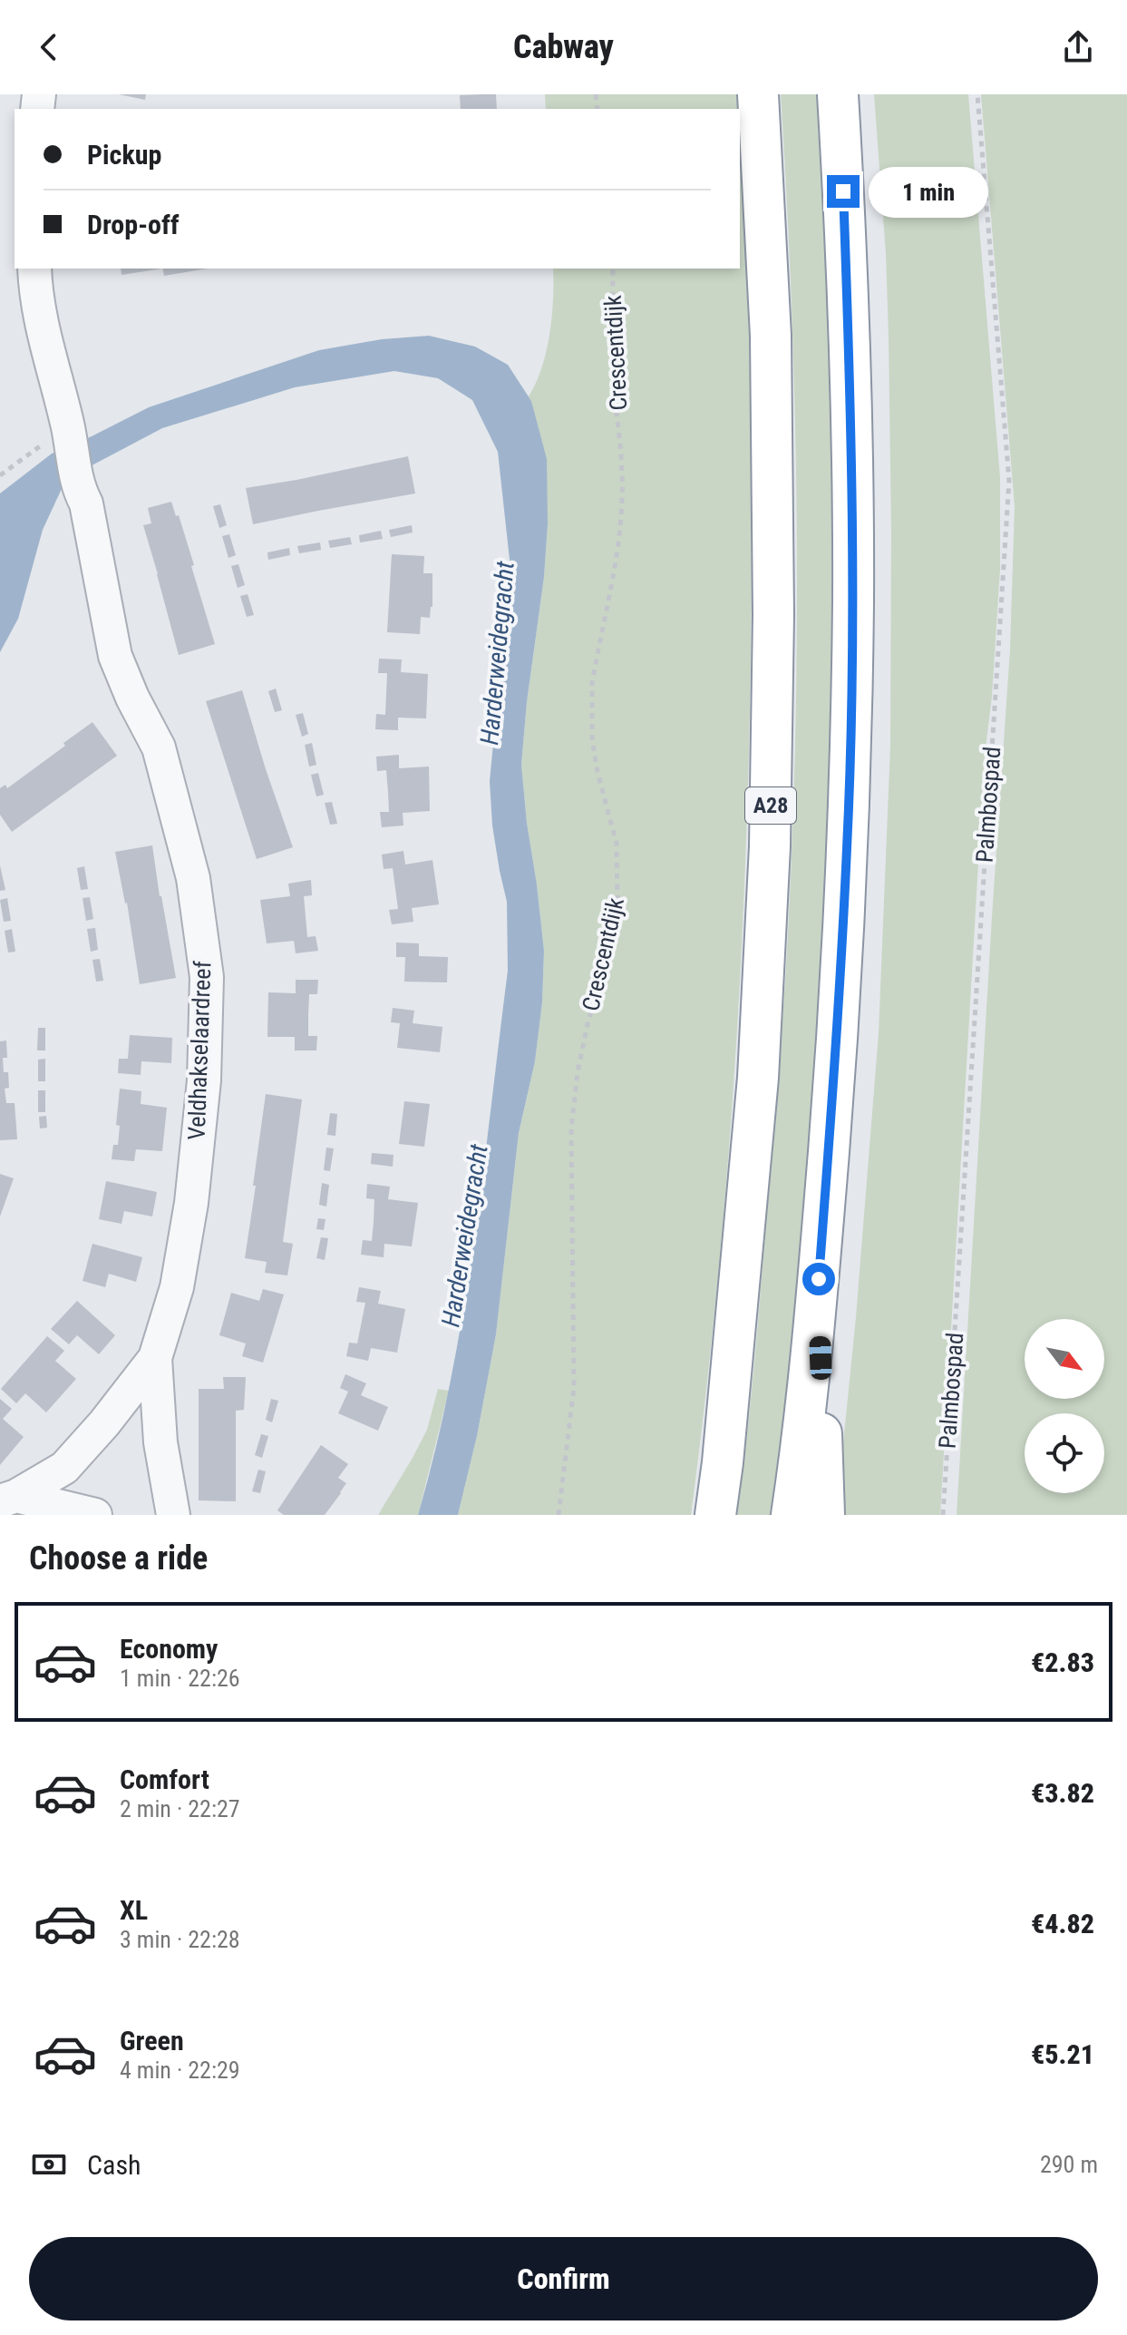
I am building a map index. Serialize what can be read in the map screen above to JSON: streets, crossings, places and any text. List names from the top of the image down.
{
  "streets": {
    "highway": ["A28"],
    "street": ["Veldhakselaardreef"],
    "path": ["Crescentdijk", "Palmbospad"]
  },
  "water": ["Harderweidegracht"],
  "north": "bottom right",
  "page": {
    "header": "Cabway",
    "banner": ["Pickup", "Drop-off"],
    "bubble": "1 min",
    "heading": "Choose a ride",
    "list": [
      {
        "name": "Economy",
        "note": "1 min · 22:26",
        "value": "€2.83"
      },
      {
        "name": "Comfort",
        "note": "2 min · 22:27",
        "value": "€3.82"
      },
      {
        "name": "XL",
        "note": "3 min · 22:28",
        "value": "€4.82"
      },
      {
        "name": "Green",
        "note": "4 min · 22:29",
        "value": "€5.21"
      }
    ],
    "pay": ["Cash", "290 m"],
    "buttons": "Confirm"
  }
}
